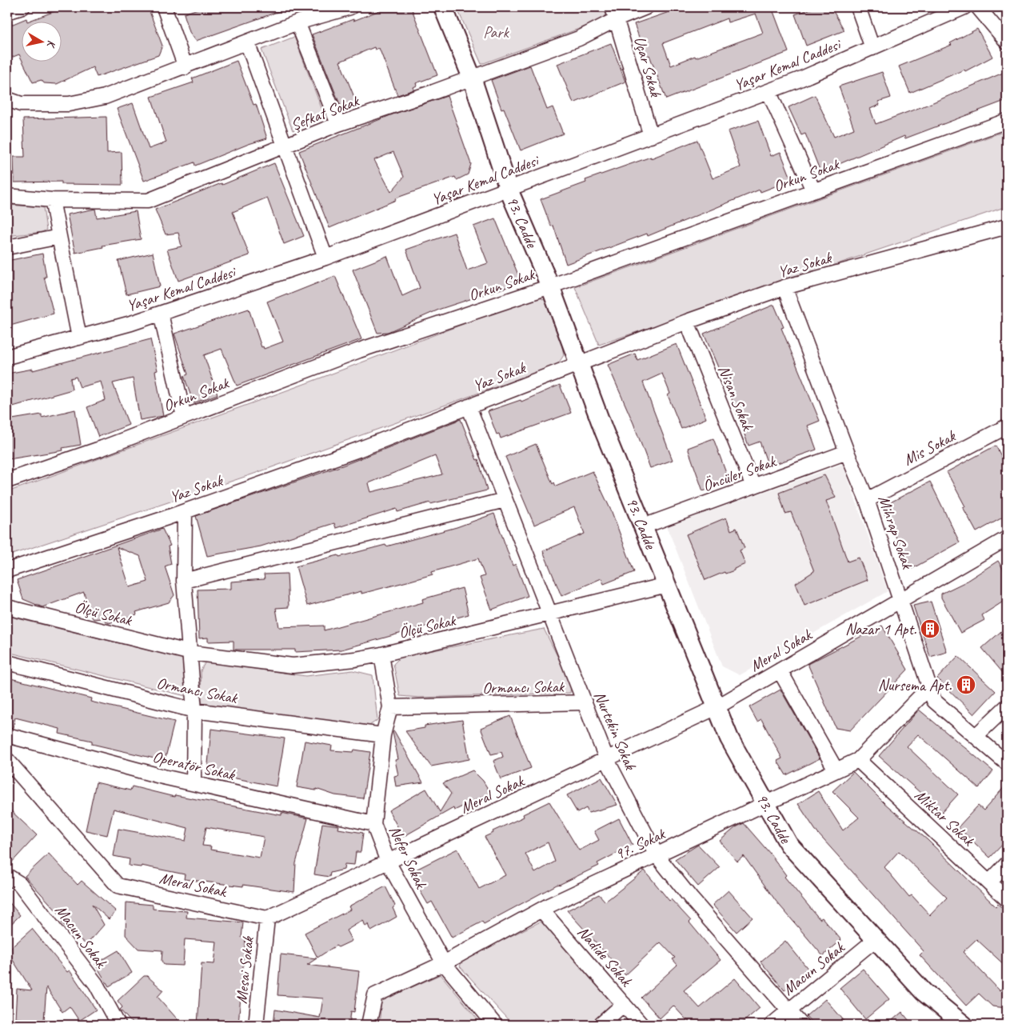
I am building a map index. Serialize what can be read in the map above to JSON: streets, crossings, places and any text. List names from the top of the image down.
{
  "streets": {
    "main road": ["93. Cadde"],
    "street": [
      "Yaşar Kemal Caddesi",
      "Uçar Sokak",
      "Şefkat Sokak",
      "Orkun Sokak",
      "Yaz Sokak",
      "Nisan Sokak",
      "Mis Sokak",
      "Öncüler Sokak",
      "Mihrap Sokak",
      "Ölçü Sokak",
      "Meral Sokak",
      "Ormancı Sokak",
      "Nurtekin Sokak",
      "Operatör Sokak",
      "Miktar Sokak",
      "97. Sokak",
      "Nefer Sokak",
      "Macun Sokak",
      "Nadide Sokak",
      "Mesai Sokak"
    ]
  },
  "crossings": [
    ["Yaşar Kemal Caddesi", "Uçar Sokak"],
    ["Yaşar Kemal Caddesi", "93. Cadde"],
    ["Uçar Sokak", "Şefkat Sokak"],
    ["Şefkat Sokak", "93. Cadde"],
    ["Orkun Sokak", "93. Cadde"],
    ["93. Cadde", "Yaz Sokak"],
    ["93. Cadde", "Öncüler Sokak"],
    ["93. Cadde", "Ölçü Sokak"],
    ["93. Cadde", "Meral Sokak"],
    ["93. Cadde", "97. Sokak"],
    ["93. Cadde", "Macun Sokak"],
    ["Yaz Sokak", "Nisan Sokak"],
    ["Yaz Sokak", "Mihrap Sokak"],
    ["Yaz Sokak", "Nurtekin Sokak"],
    ["Nisan Sokak", "Öncüler Sokak"],
    ["Mis Sokak", "Mihrap Sokak"],
    ["Öncüler Sokak", "Mihrap Sokak"],
    ["Mihrap Sokak", "Meral Sokak"],
    ["Mihrap Sokak", "97. Sokak"],
    ["Ölçü Sokak", "Nurtekin Sokak"],
    ["Ölçü Sokak", "Nefer Sokak"],
    ["Meral Sokak", "Nurtekin Sokak"],
    ["Meral Sokak", "Nefer Sokak"],
    ["Meral Sokak", "Mesai Sokak"],
    ["Ormancı Sokak", "Nurtekin Sokak"],
    ["Ormancı Sokak", "Nefer Sokak"],
    ["Nurtekin Sokak", "97. Sokak"],
    ["Nurtekin Sokak", "Macun Sokak"],
    ["Operatör Sokak", "Nefer Sokak"],
    ["Miktar Sokak", "97. Sokak"],
    ["97. Sokak", "Nefer Sokak"],
    ["97. Sokak", "Nadide Sokak"]
  ],
  "parks": ["Park"],
  "places": {
    "building": ["Nazar 1 Apt.", "Nursema Apt."]
  },
  "north": "right"
}
